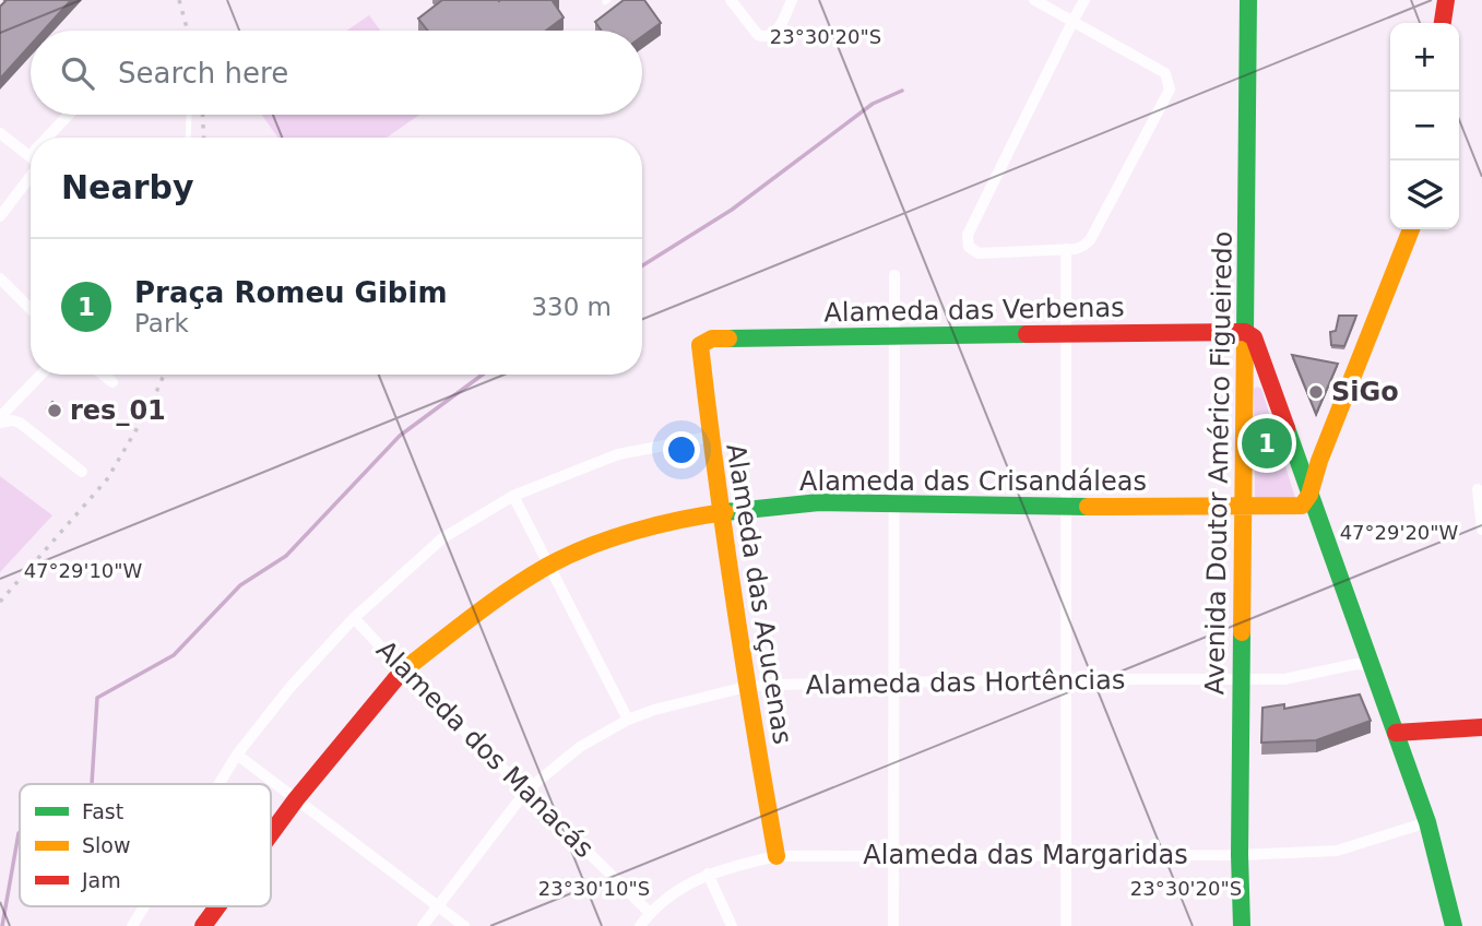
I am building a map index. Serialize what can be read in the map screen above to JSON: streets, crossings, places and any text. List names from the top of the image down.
{
  "streets": {
    "street": [
      "Alameda das Verbenas",
      "Avenida Doutor Américo Figueiredo",
      "Alameda das Crisandáleas",
      "Alameda das Açucenas",
      "Alameda das Hortências",
      "Alameda dos Manacás",
      "Alameda das Margaridas"
    ]
  },
  "crossings": [
    ["Alameda das Verbenas", "Avenida Doutor Américo Figueiredo"],
    ["Alameda das Verbenas", "Alameda das Açucenas"],
    ["Avenida Doutor Américo Figueiredo", "Alameda das Crisandáleas"],
    ["Avenida Doutor Américo Figueiredo", "Alameda das Hortências"],
    ["Avenida Doutor Américo Figueiredo", "Alameda das Margaridas"],
    ["Alameda das Crisandáleas", "Alameda das Açucenas"],
    ["Alameda das Crisandáleas", "Alameda dos Manacás"],
    ["Alameda das Açucenas", "Alameda das Hortências"],
    ["Alameda das Açucenas", "Alameda das Margaridas"],
    ["Alameda das Hortências", "Alameda dos Manacás"],
    ["Alameda dos Manacás", "Alameda das Margaridas"]
  ],
  "places": ["SiGo", "res_01"],
  "legend": ["Fast", "Slow", "Jam"],
  "page": {
    "map_buttons": ["+", "−"],
    "search": "Search here",
    "heading": "Nearby",
    "list": [
      {
        "mark": "1",
        "name": "Praça Romeu Gibim",
        "note": "Park",
        "value": "330 m"
      }
    ],
    "pins": "1"
  },
  "coordinates": [
    "23°30'20\"S",
    "47°29'20\"W",
    "47°29'10\"W",
    "23°30'10\"S"
  ]
}
